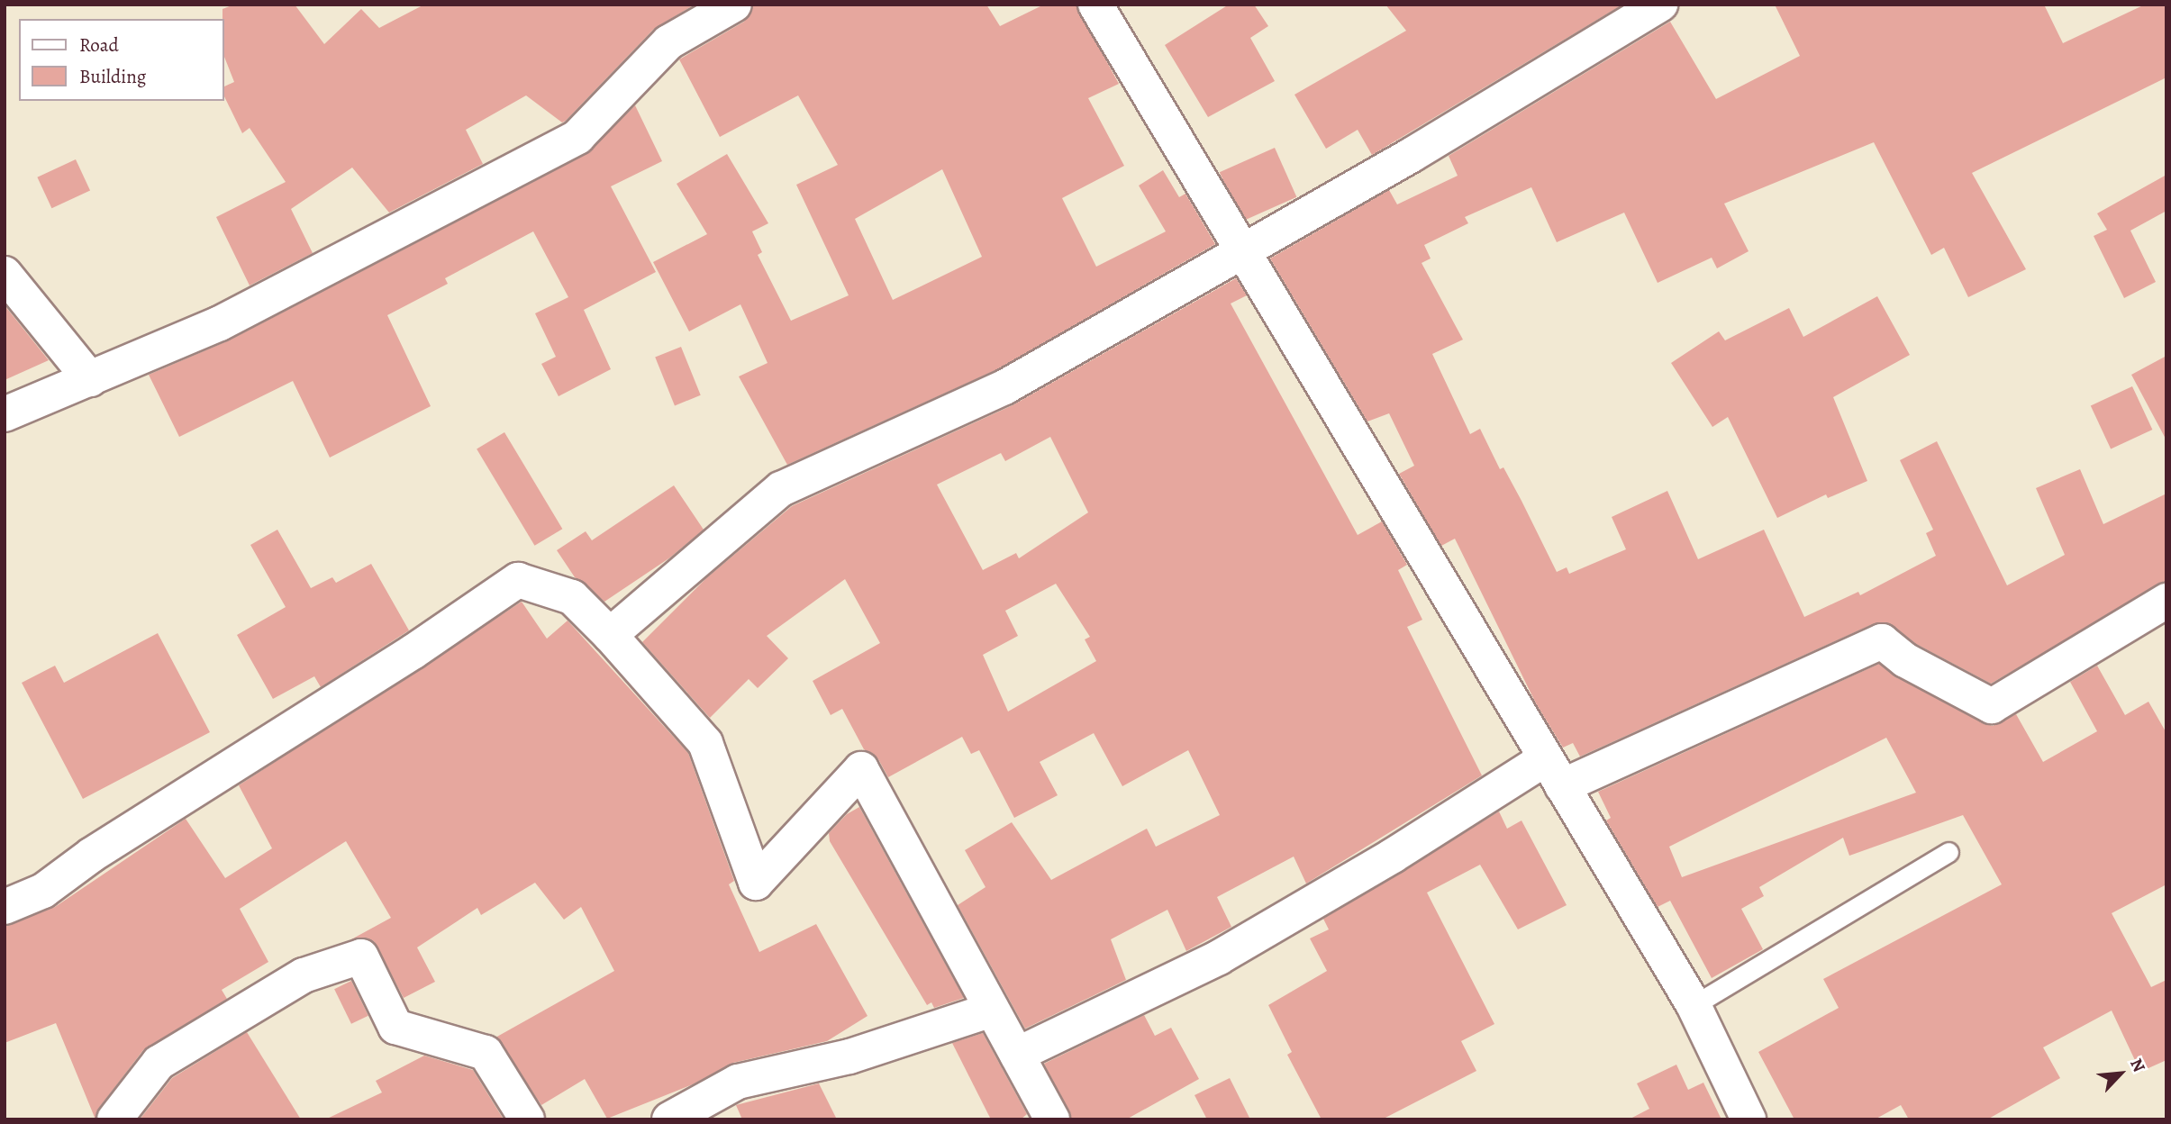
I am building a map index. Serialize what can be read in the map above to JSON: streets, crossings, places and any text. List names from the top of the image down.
{
  "legend": ["Road", "Building"],
  "north": "top right"
}
